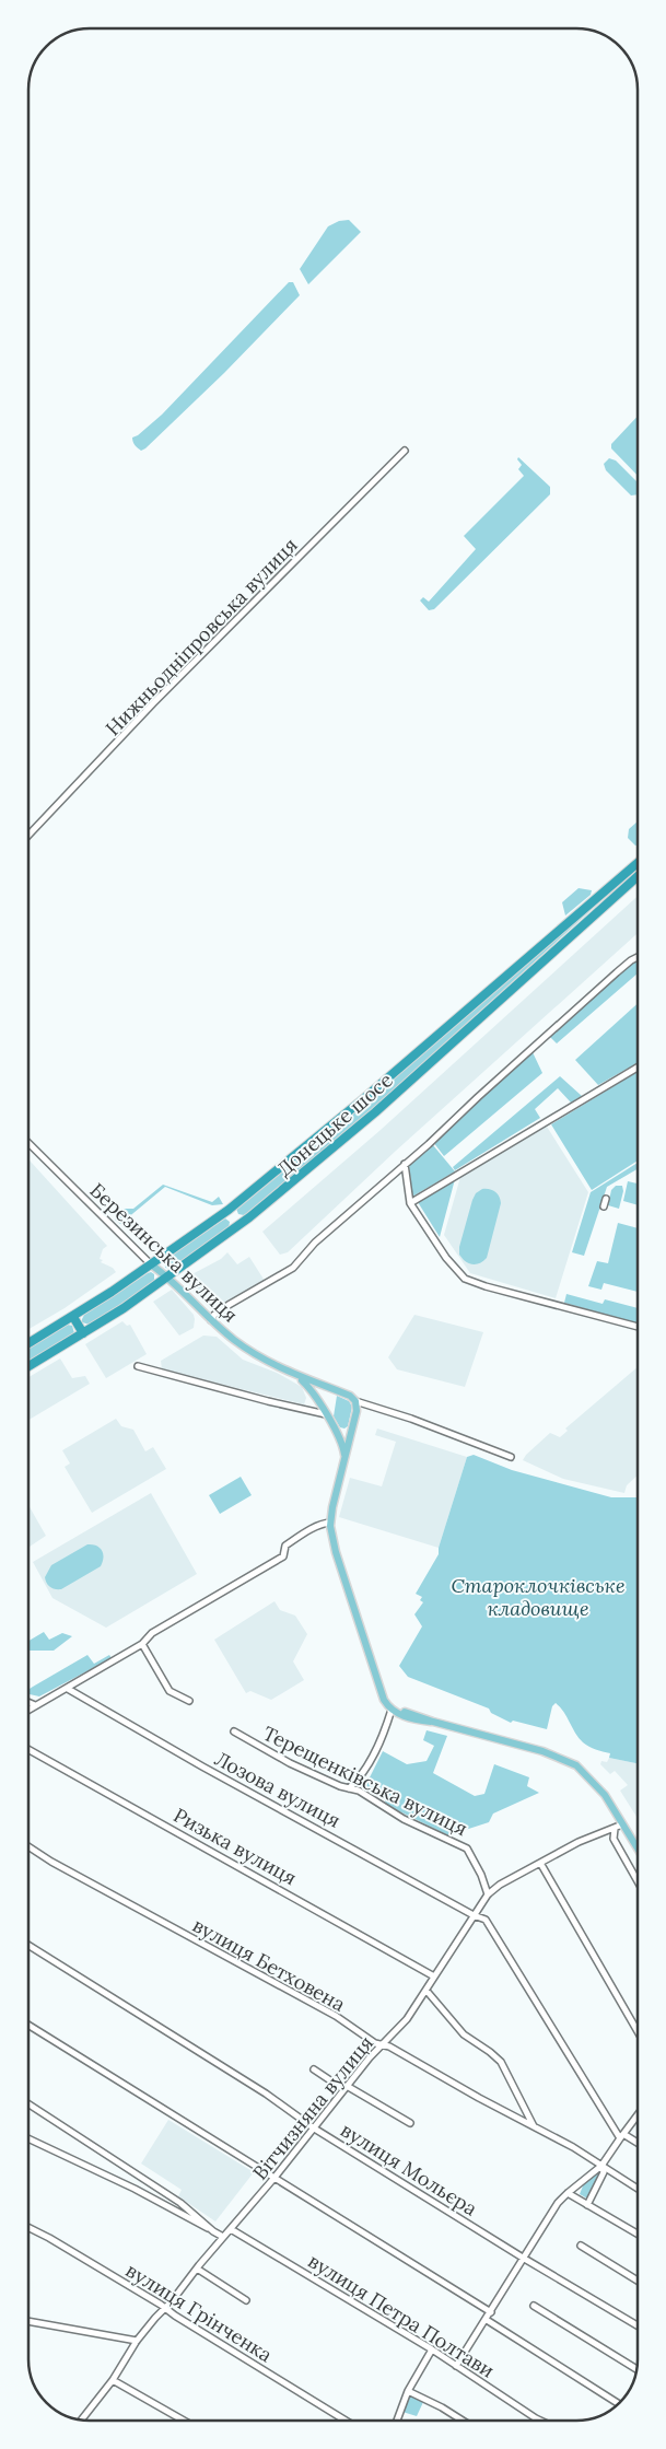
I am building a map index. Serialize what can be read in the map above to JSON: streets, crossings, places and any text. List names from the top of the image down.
{
  "streets": {
    "highway": ["Донецьке шосе"],
    "main road": ["Березинська вулиця"],
    "street": [
      "Нижньодніпровська вулиця",
      "Терещенківська вулиця",
      "Лозова вулиця",
      "Ризька вулиця",
      "вулиця Бетховена",
      "Вітчизняна вулиця",
      "вулиця Мольєра",
      "вулиця Грінченка",
      "вулиця Петра Полтави"
    ]
  },
  "crossings": [
    ["Донецьке шосе", "Березинська вулиця"],
    ["Терещенківська вулиця", "Вітчизняна вулиця"],
    ["Лозова вулиця", "Вітчизняна вулиця"],
    ["Ризька вулиця", "Вітчизняна вулиця"],
    ["вулиця Бетховена", "Вітчизняна вулиця"],
    ["Вітчизняна вулиця", "вулиця Мольєра"],
    ["Вітчизняна вулиця", "вулиця Грінченка"],
    ["Вітчизняна вулиця", "вулиця Петра Полтави"]
  ],
  "parks": ["Староклочківське кладовище"]
}
